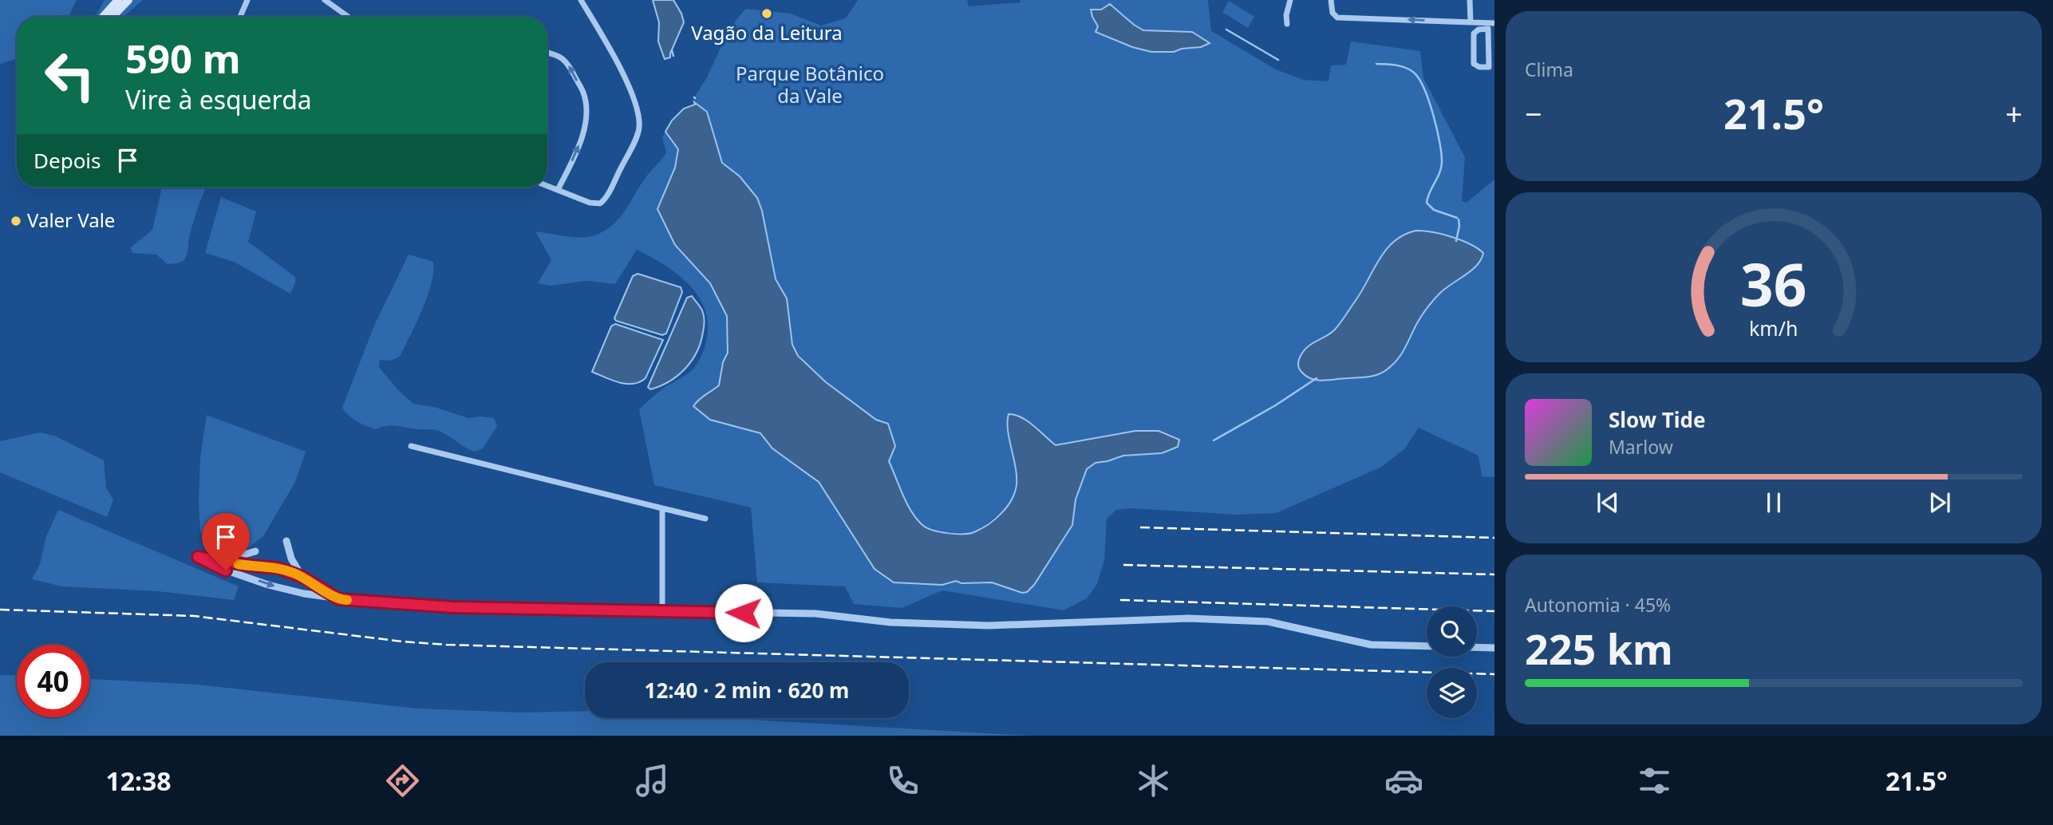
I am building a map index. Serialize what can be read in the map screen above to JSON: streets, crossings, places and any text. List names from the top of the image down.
{
  "parks": ["Parque Botânico da Vale"],
  "places": ["Vagão da Leitura", "Valer Vale"],
  "page": {
    "tile": [
      "Clima",
      ["Autonomia · 45%", "225 km"]
    ],
    "turn": ["590 m", "Vire à esquerda"],
    "heat": ["−", "21.5°", "+"],
    "then": "Depois",
    "song": ["Slow Tide", "Marlow"],
    "limit": "40",
    "trip": "12:40 · 2 min · 620 m",
    "tabs": ["12:38", "21.5°"],
    "gauge": ["36", "km/h"]
  }
}
